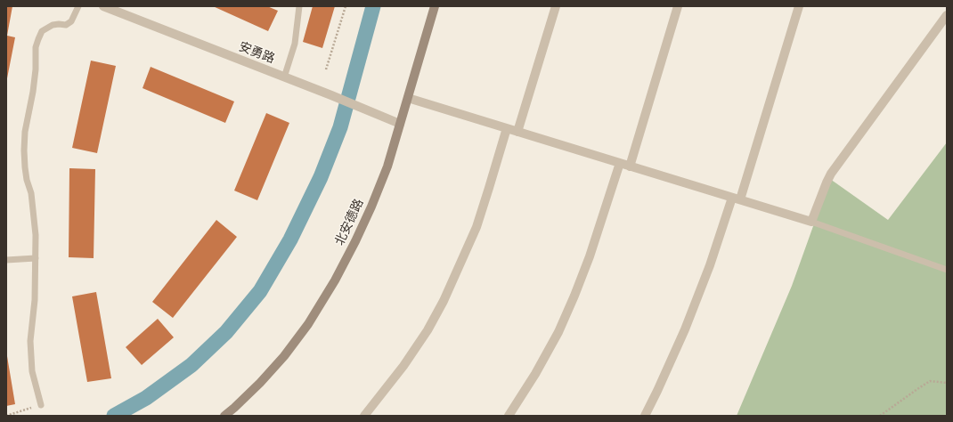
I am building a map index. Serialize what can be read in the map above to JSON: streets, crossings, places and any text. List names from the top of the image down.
{
  "streets": {
    "street": ["安勇路", "北安德路"]
  },
  "crossings": [
    ["安勇路", "北安德路"]
  ]
}
